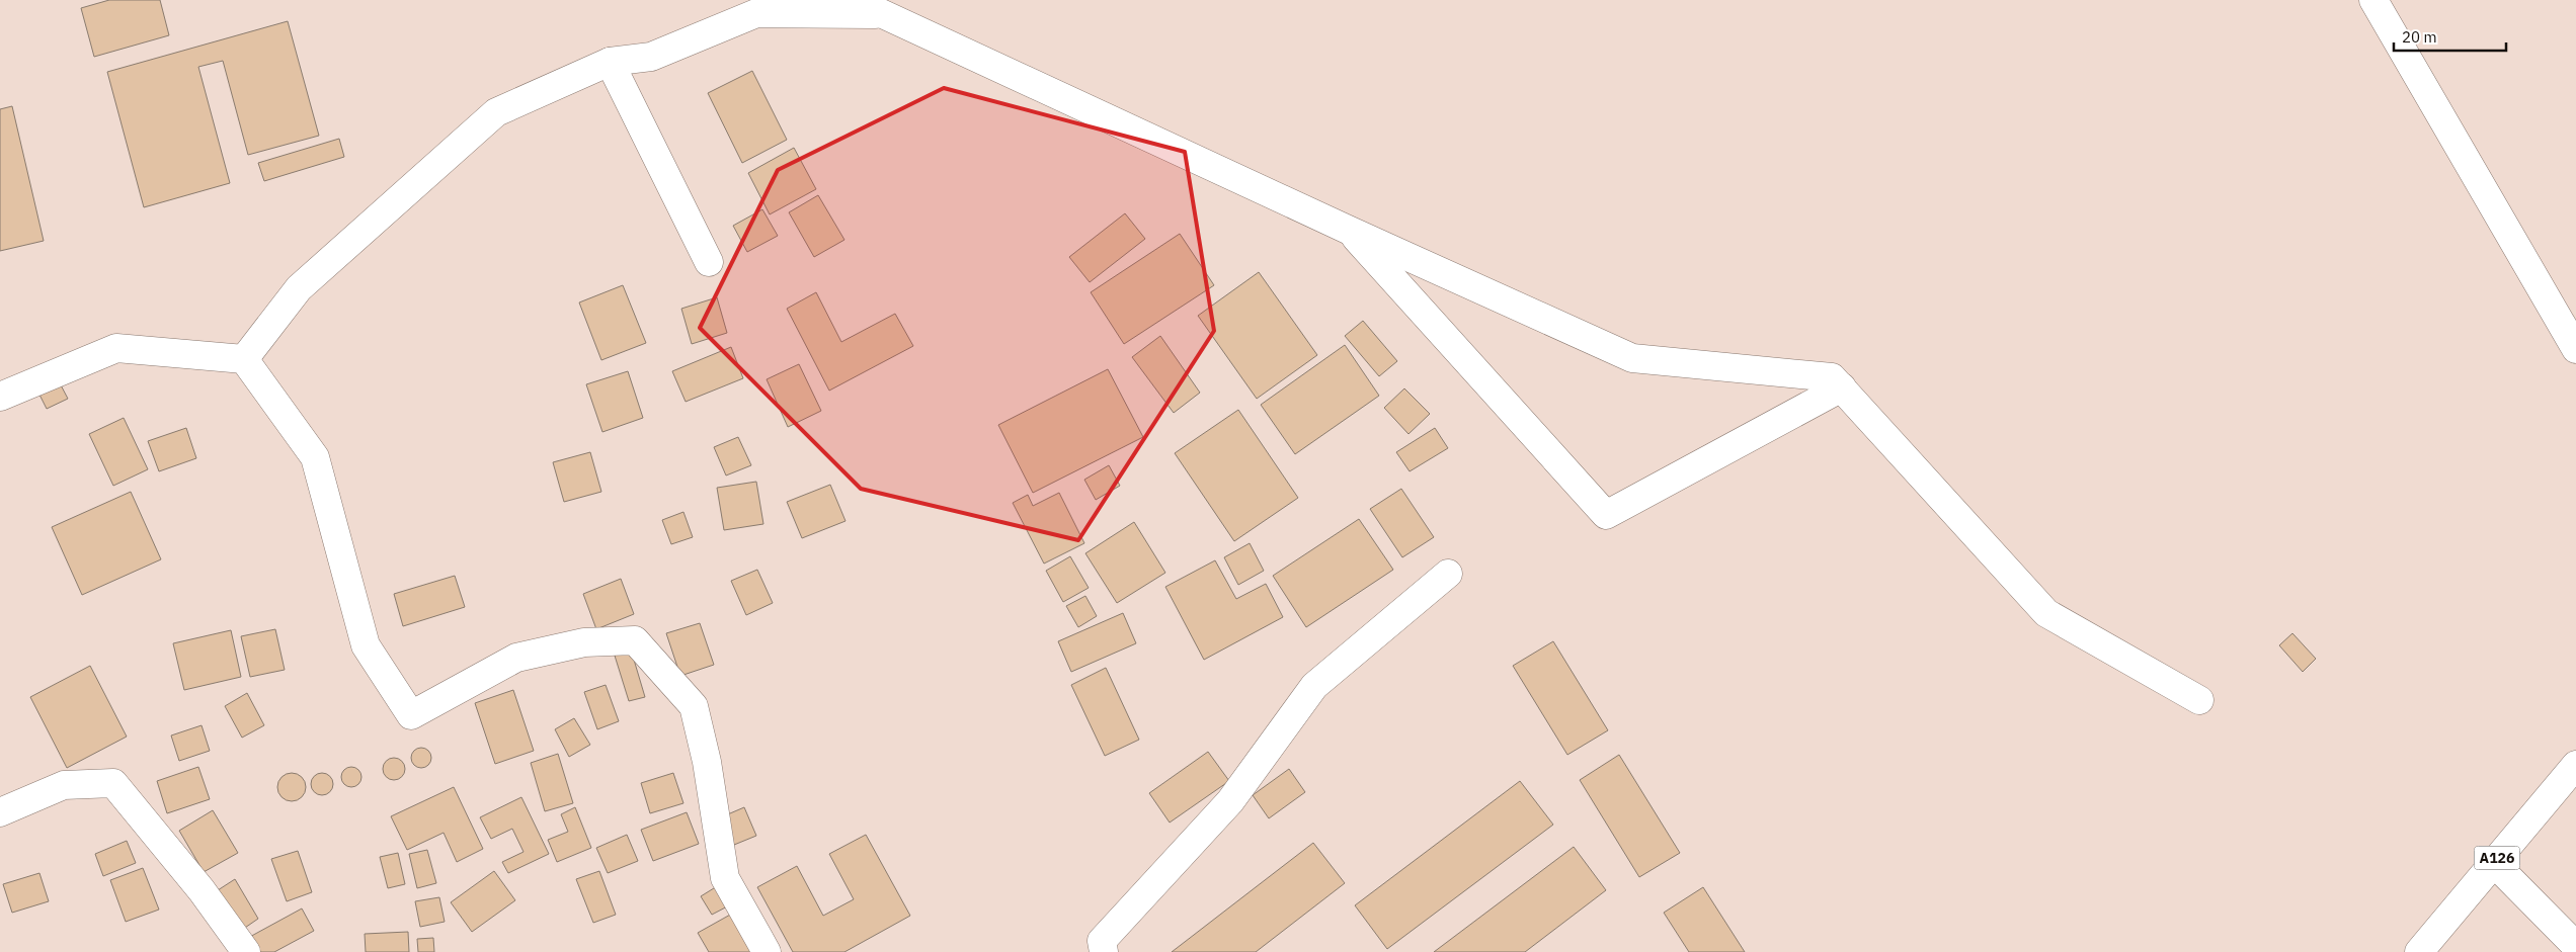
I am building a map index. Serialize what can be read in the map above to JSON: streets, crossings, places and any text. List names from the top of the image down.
{
  "streets": {
    "main road": ["A126"]
  },
  "scale_bar": "20 m"
}
